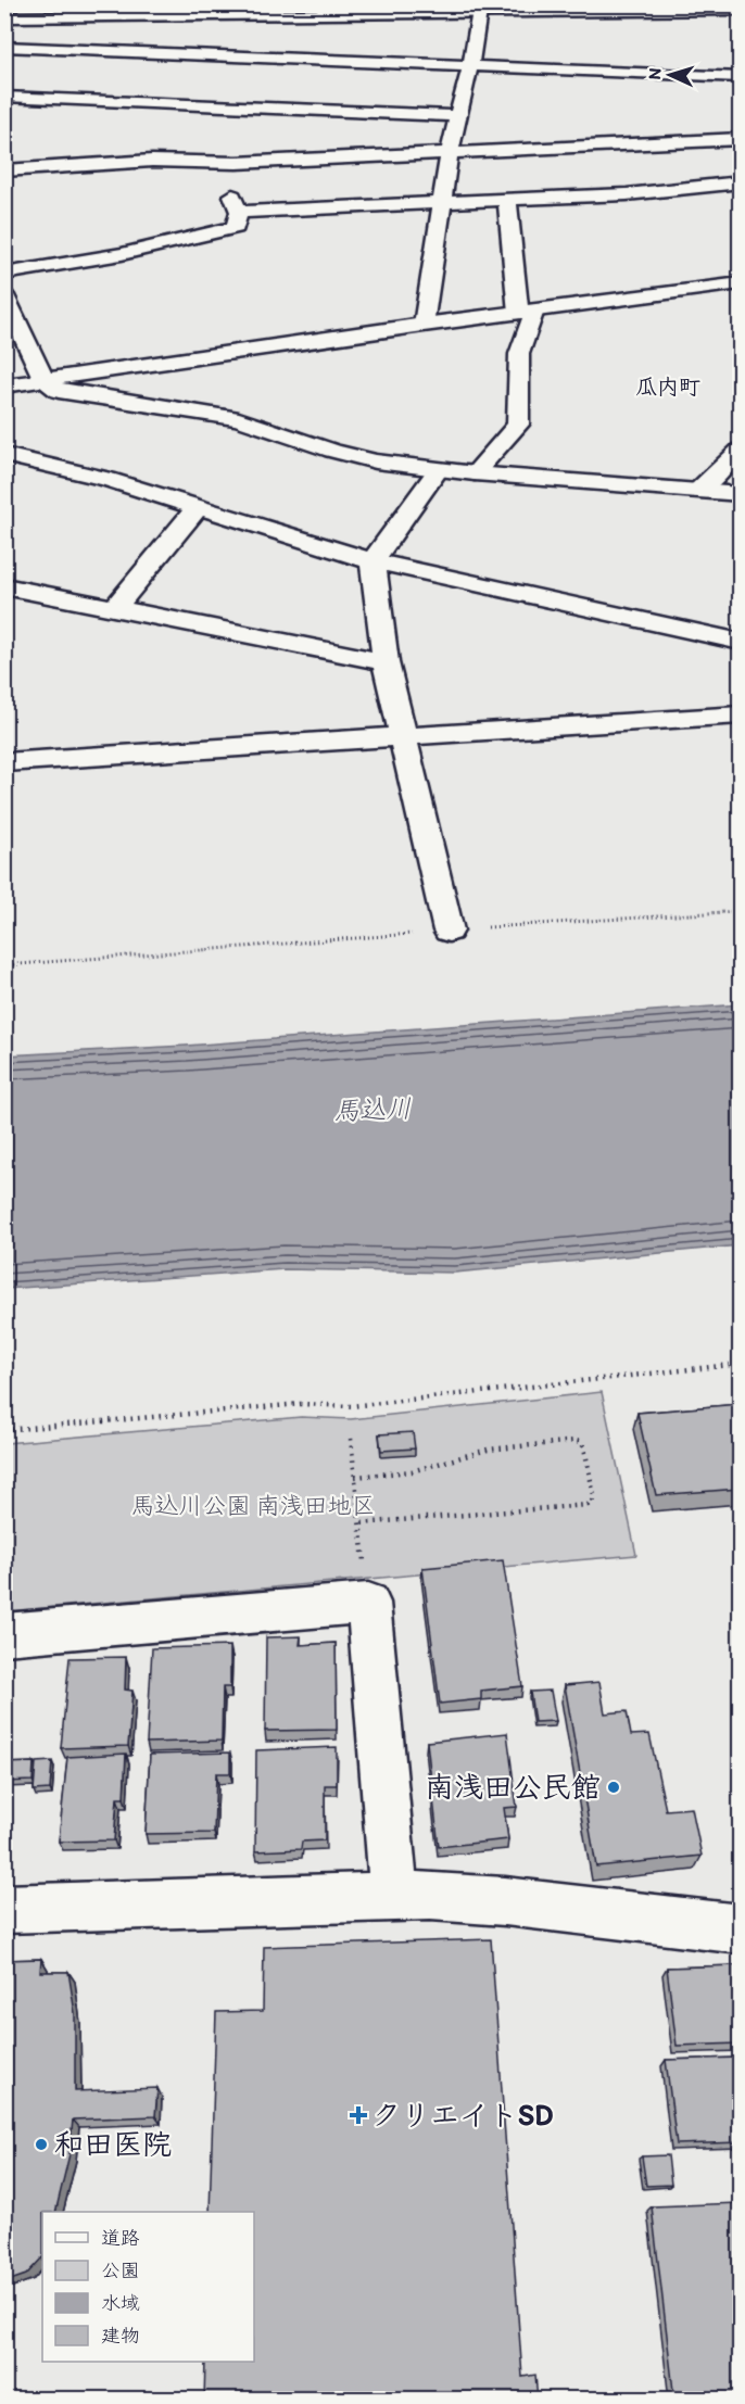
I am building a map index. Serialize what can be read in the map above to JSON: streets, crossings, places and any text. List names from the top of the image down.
{
  "districts": ["瓜内町"],
  "water": ["馬込川"],
  "parks": ["馬込川公園 南浅田地区"],
  "places": {
    "other": ["南浅田公民館", "和田医院"],
    "health": ["クリエイトSD"]
  },
  "legend": [
    "道路",
    "公園",
    "水域",
    "建物"
  ],
  "north": "left"
}
